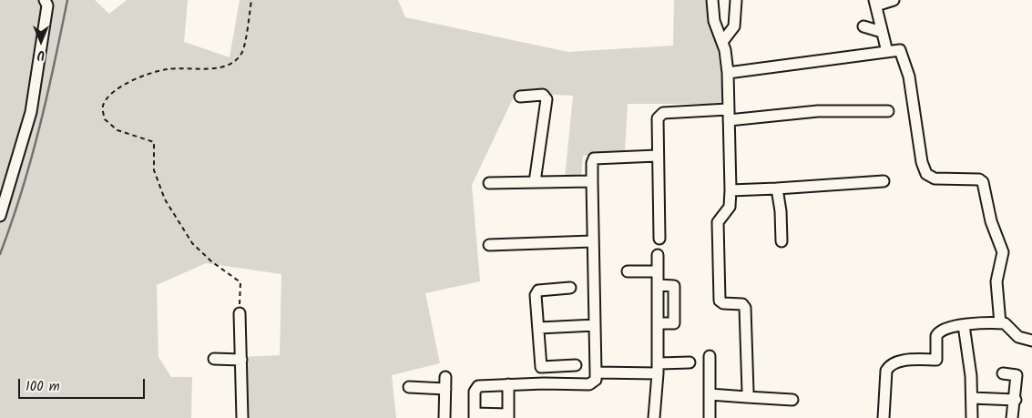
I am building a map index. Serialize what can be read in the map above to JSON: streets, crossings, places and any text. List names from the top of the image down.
{
  "scale_bar": "100 m",
  "north": "bottom"
}
